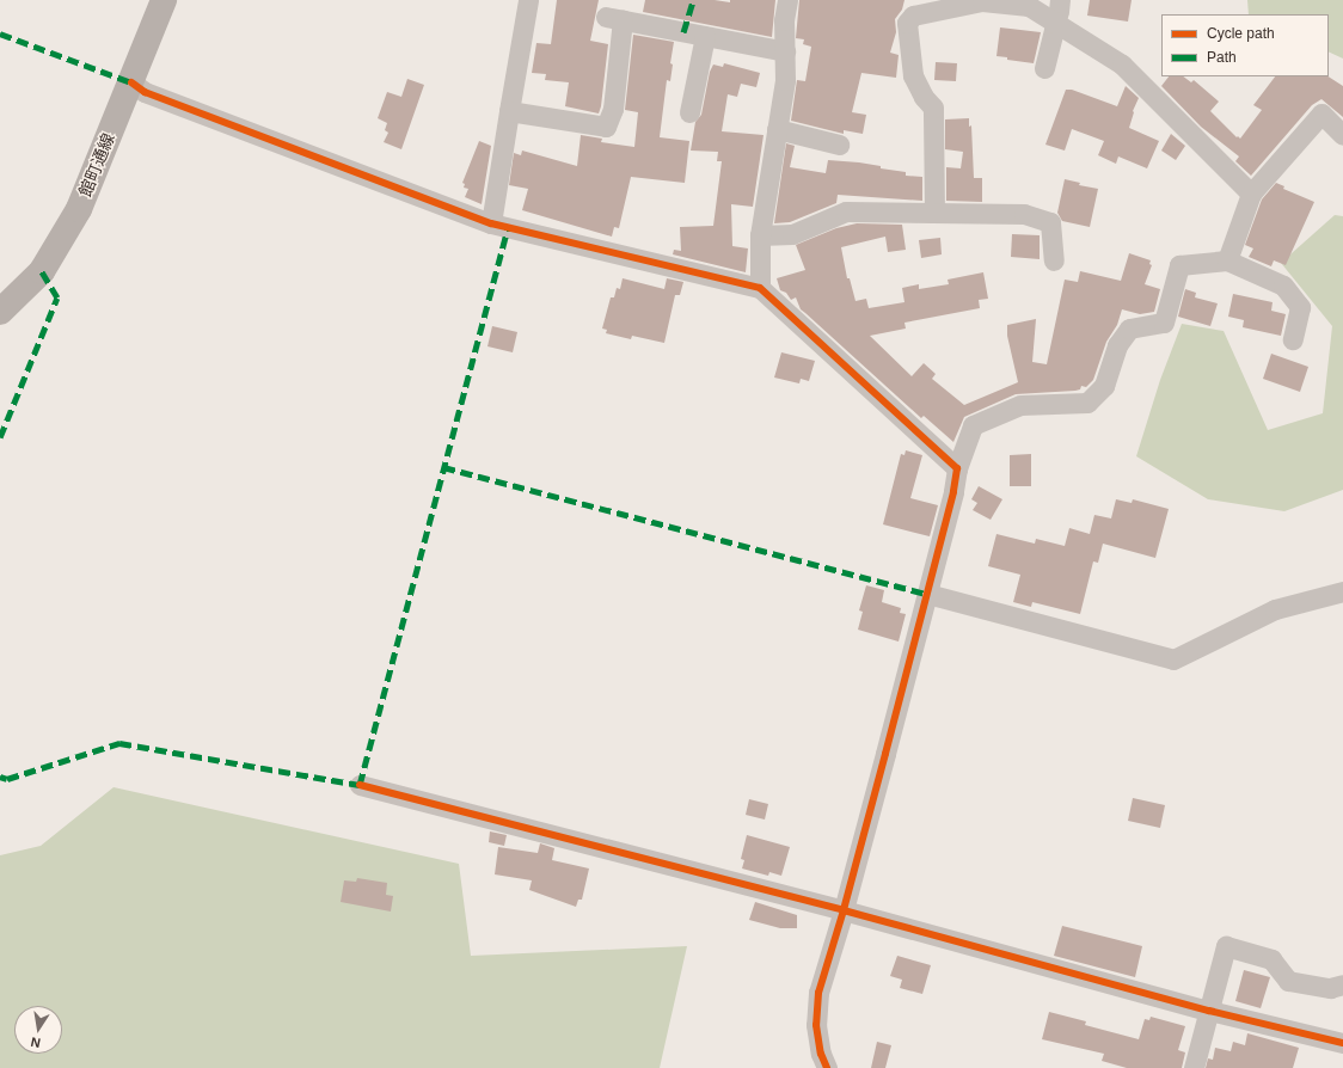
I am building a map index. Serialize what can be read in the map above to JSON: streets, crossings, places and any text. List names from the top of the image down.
{
  "streets": {
    "main road": ["館町通線"]
  },
  "legend": ["Cycle path", "Path"],
  "north": "bottom"
}
